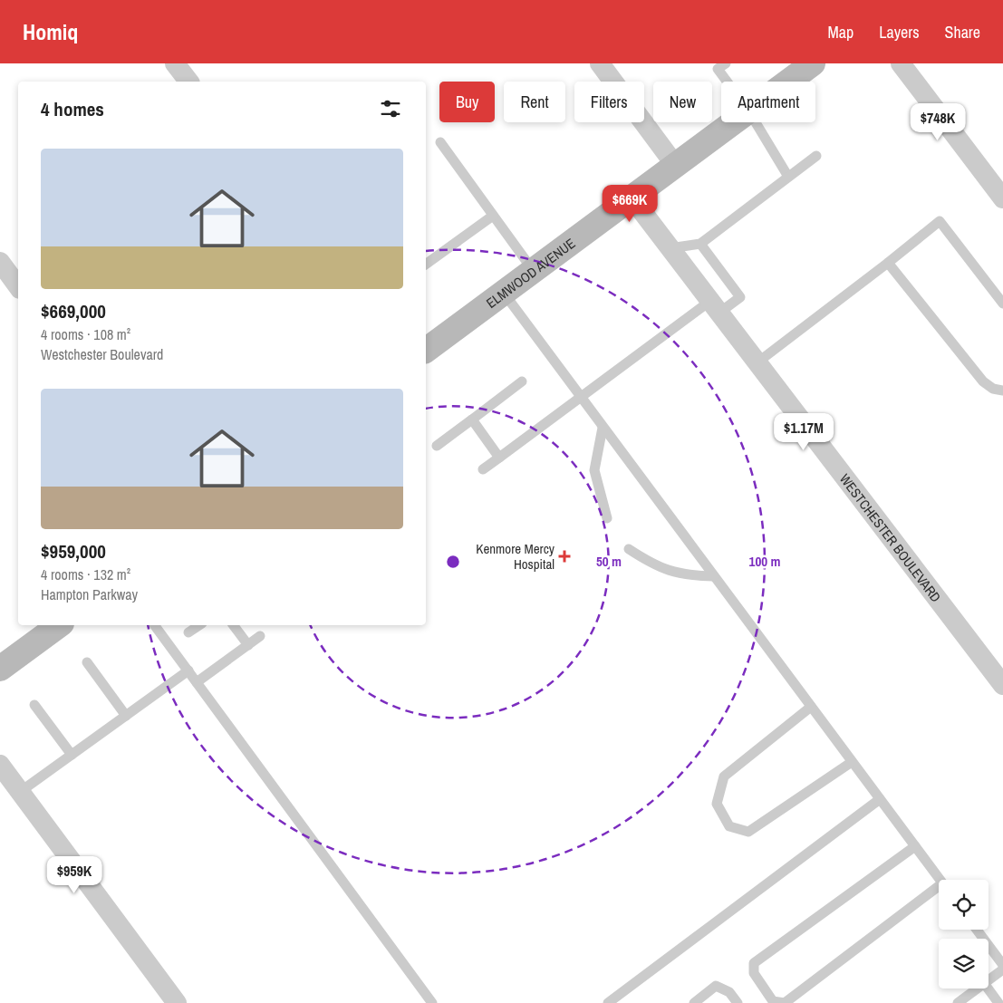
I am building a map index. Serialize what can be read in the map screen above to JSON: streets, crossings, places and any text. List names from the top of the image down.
{
  "streets": {
    "street": ["ELMWOOD AVENUE", "WESTCHESTER BOULEVARD"]
  },
  "crossings": [
    ["ELMWOOD AVENUE", "WESTCHESTER BOULEVARD"]
  ],
  "places": {
    "health": ["Kenmore Mercy Hospital"]
  },
  "page": {
    "header": "Homiq",
    "nav": ["Map", "Layers", "Share"],
    "chip": [
      "Buy",
      "Rent",
      "Filters",
      "New",
      "Apartment"
    ],
    "heading": "4 homes",
    "price": [
      "$748K",
      "$669K",
      "$1.17M",
      "$959K"
    ],
    "list": [
      {
        "name": "$669,000",
        "note": "4 rooms · 108 m² · Westchester Boulevard"
      },
      {
        "name": "$959,000",
        "note": "4 rooms · 132 m² · Hampton Parkway"
      }
    ]
  },
  "rings": ["50 m", "100 m"]
}
